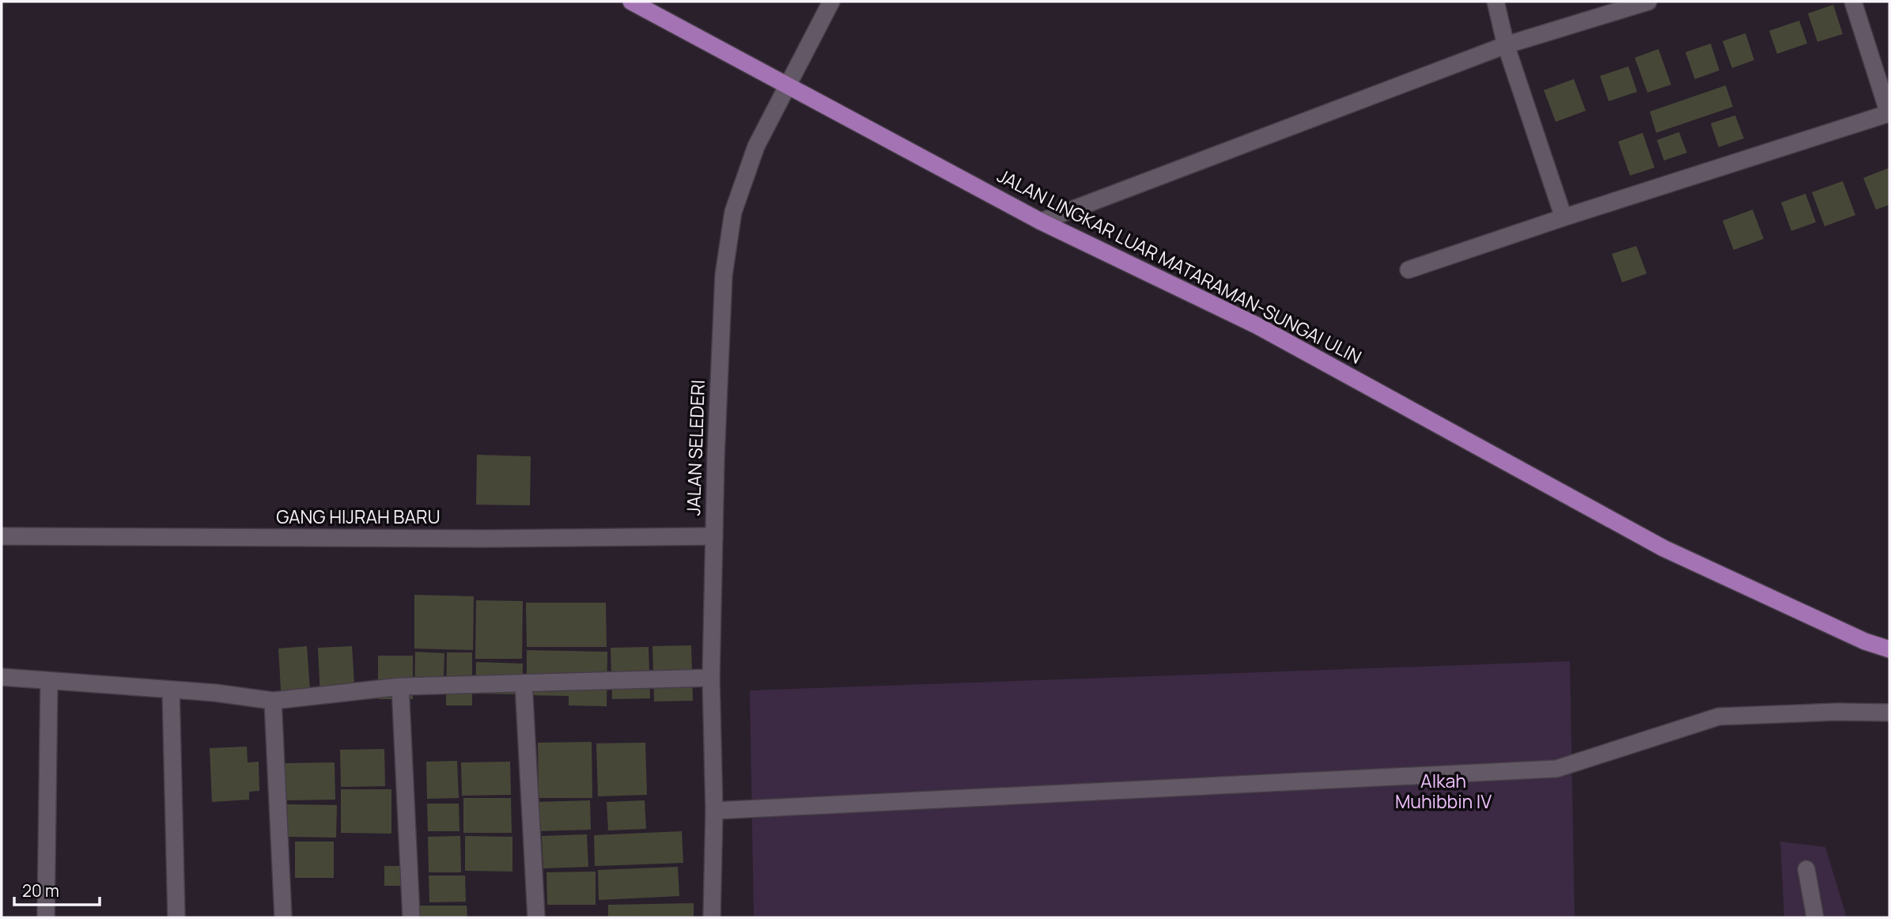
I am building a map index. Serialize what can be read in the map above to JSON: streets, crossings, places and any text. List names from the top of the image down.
{
  "streets": {
    "main road": ["JALAN LINGKAR LUAR MATARAMAN-SUNGAI ULIN"],
    "street": ["JALAN SELEDERI", "GANG HIJRAH BARU"]
  },
  "crossings": [
    ["JALAN LINGKAR LUAR MATARAMAN-SUNGAI ULIN", "JALAN SELEDERI"],
    ["JALAN SELEDERI", "GANG HIJRAH BARU"]
  ],
  "parks": ["Alkah Muhibbin IV"],
  "scale_bar": "20 m"
}
